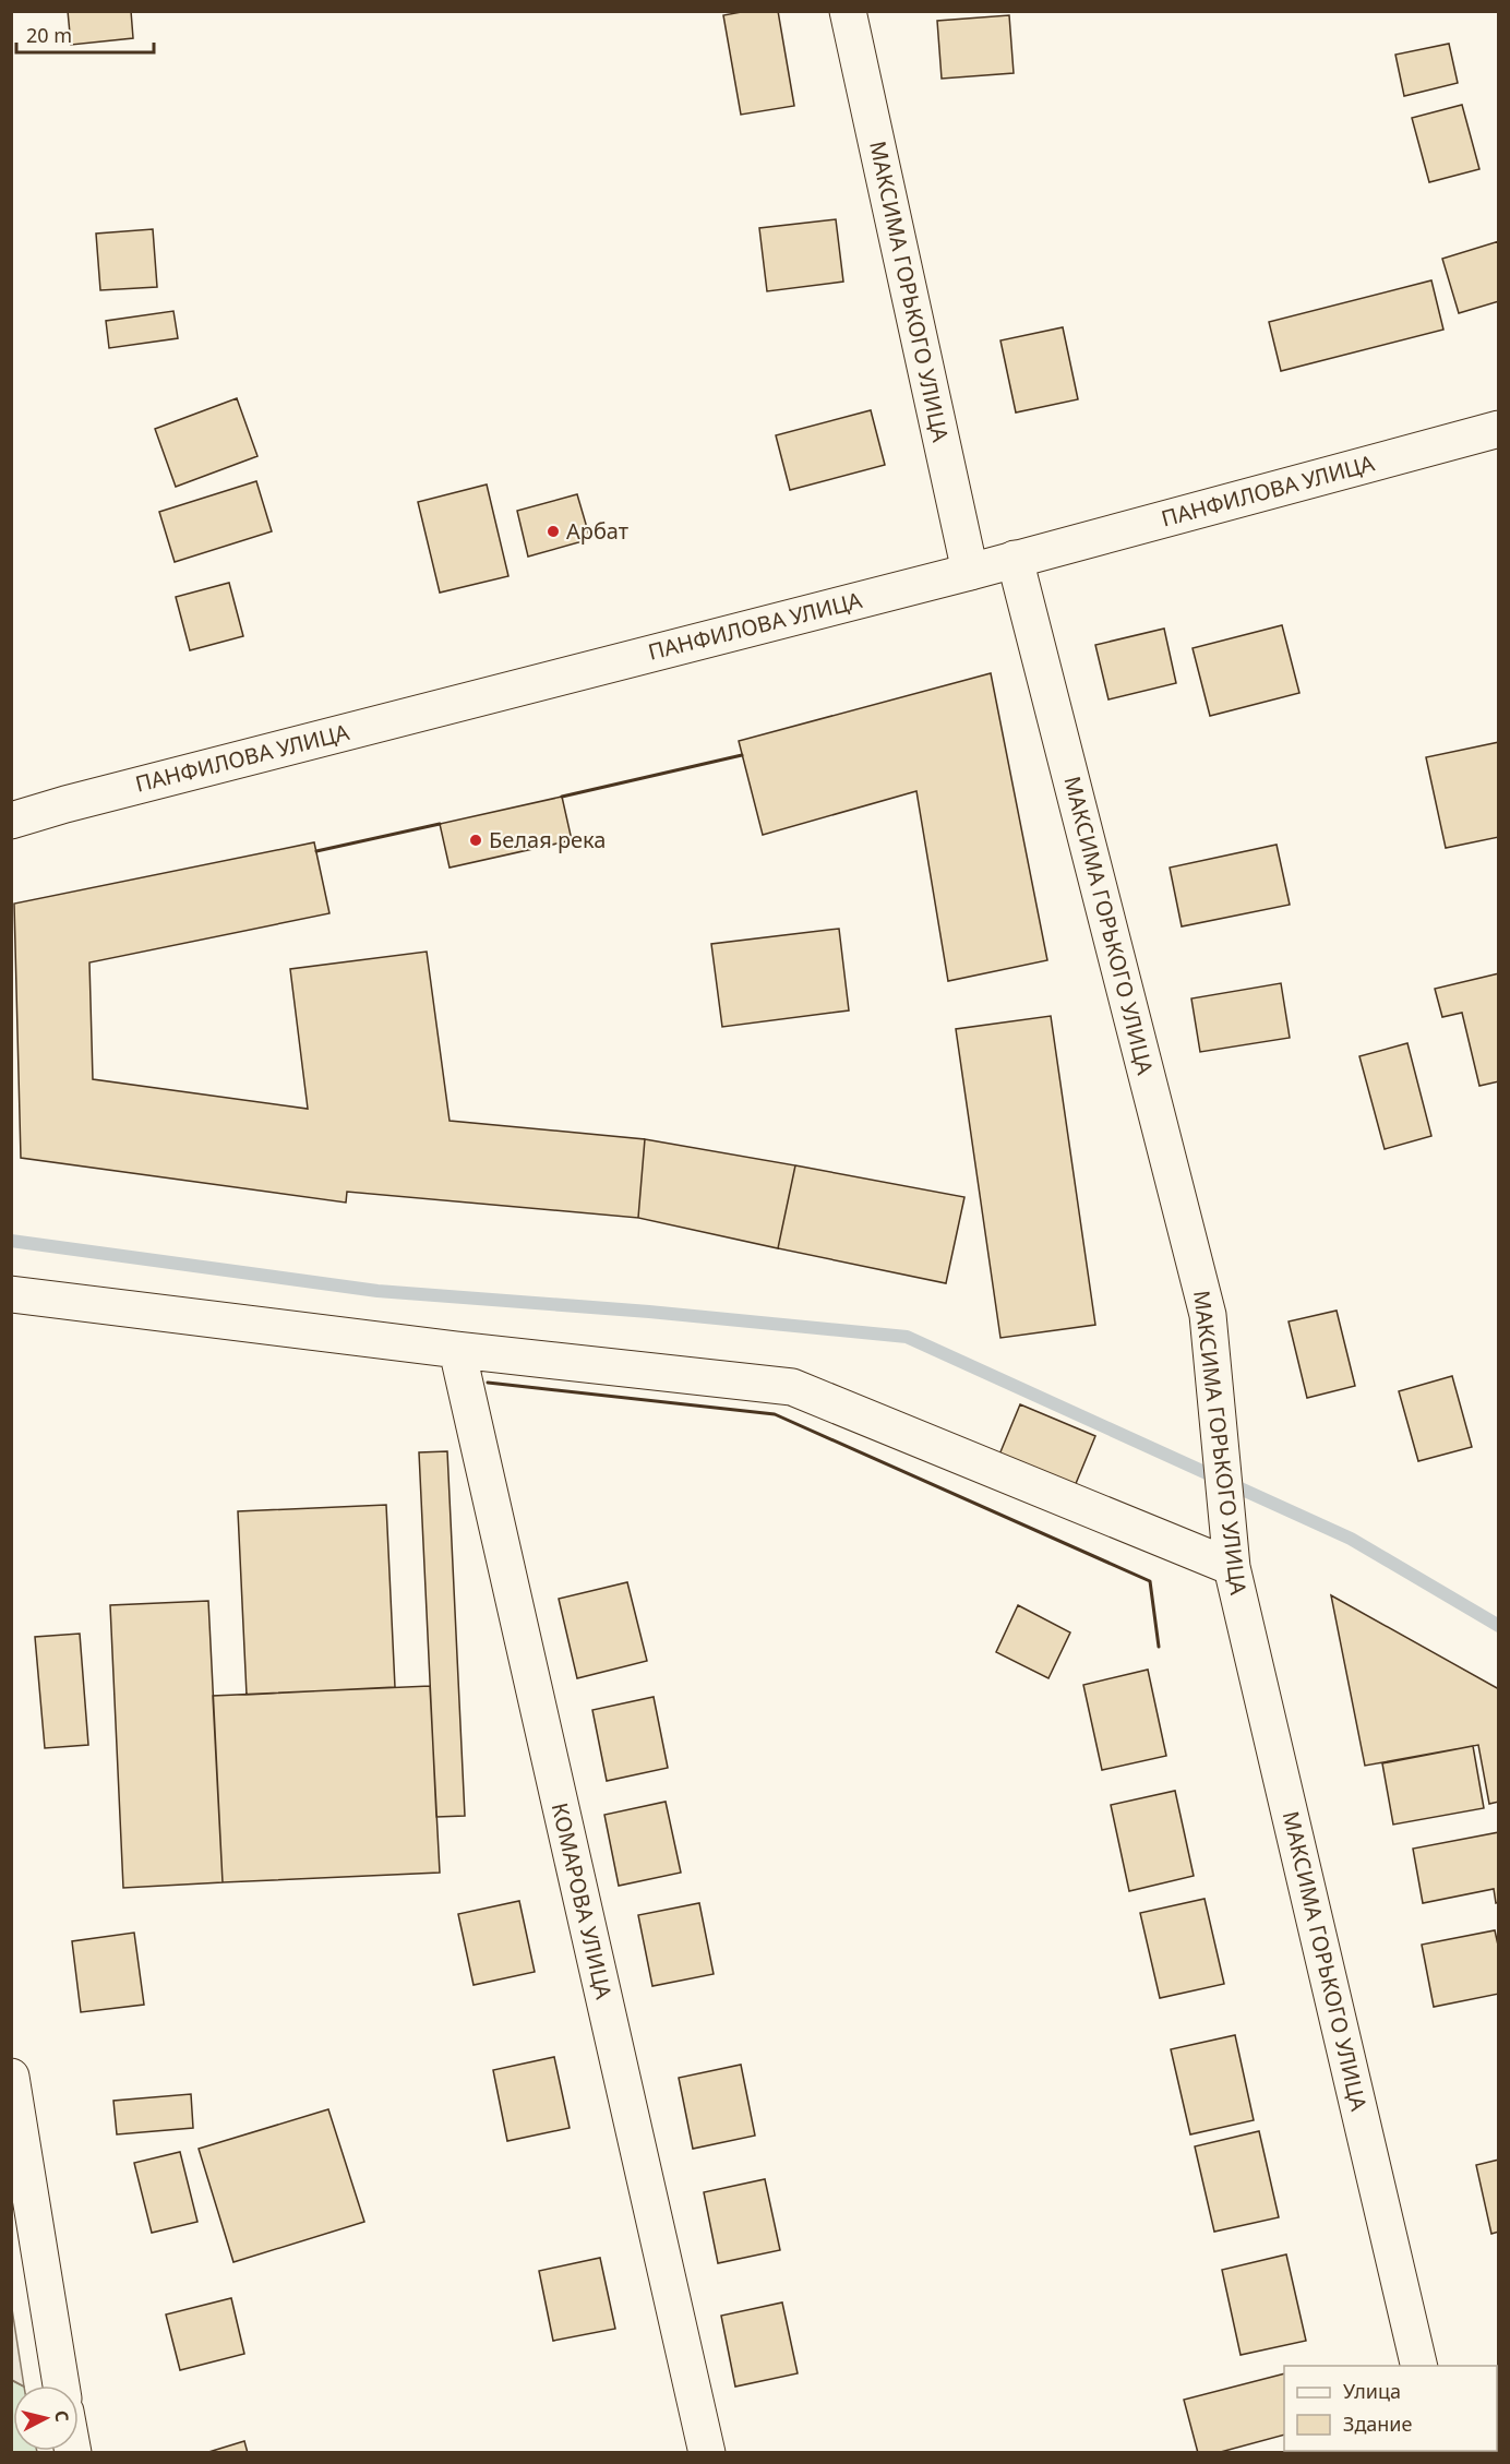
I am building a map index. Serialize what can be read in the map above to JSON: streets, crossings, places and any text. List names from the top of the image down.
{
  "streets": {
    "street": ["МАКСИМА ГОРЬКОГО УЛИЦА", "ПАНФИЛОВА УЛИЦА", "КОМАРОВА УЛИЦА"]
  },
  "crossings": [
    ["МАКСИМА ГОРЬКОГО УЛИЦА", "ПАНФИЛОВА УЛИЦА"]
  ],
  "places": ["Арбат", "Белая река"],
  "legend": ["Улица", "Здание"],
  "scale_bar": "20 m",
  "north": "right"
}
